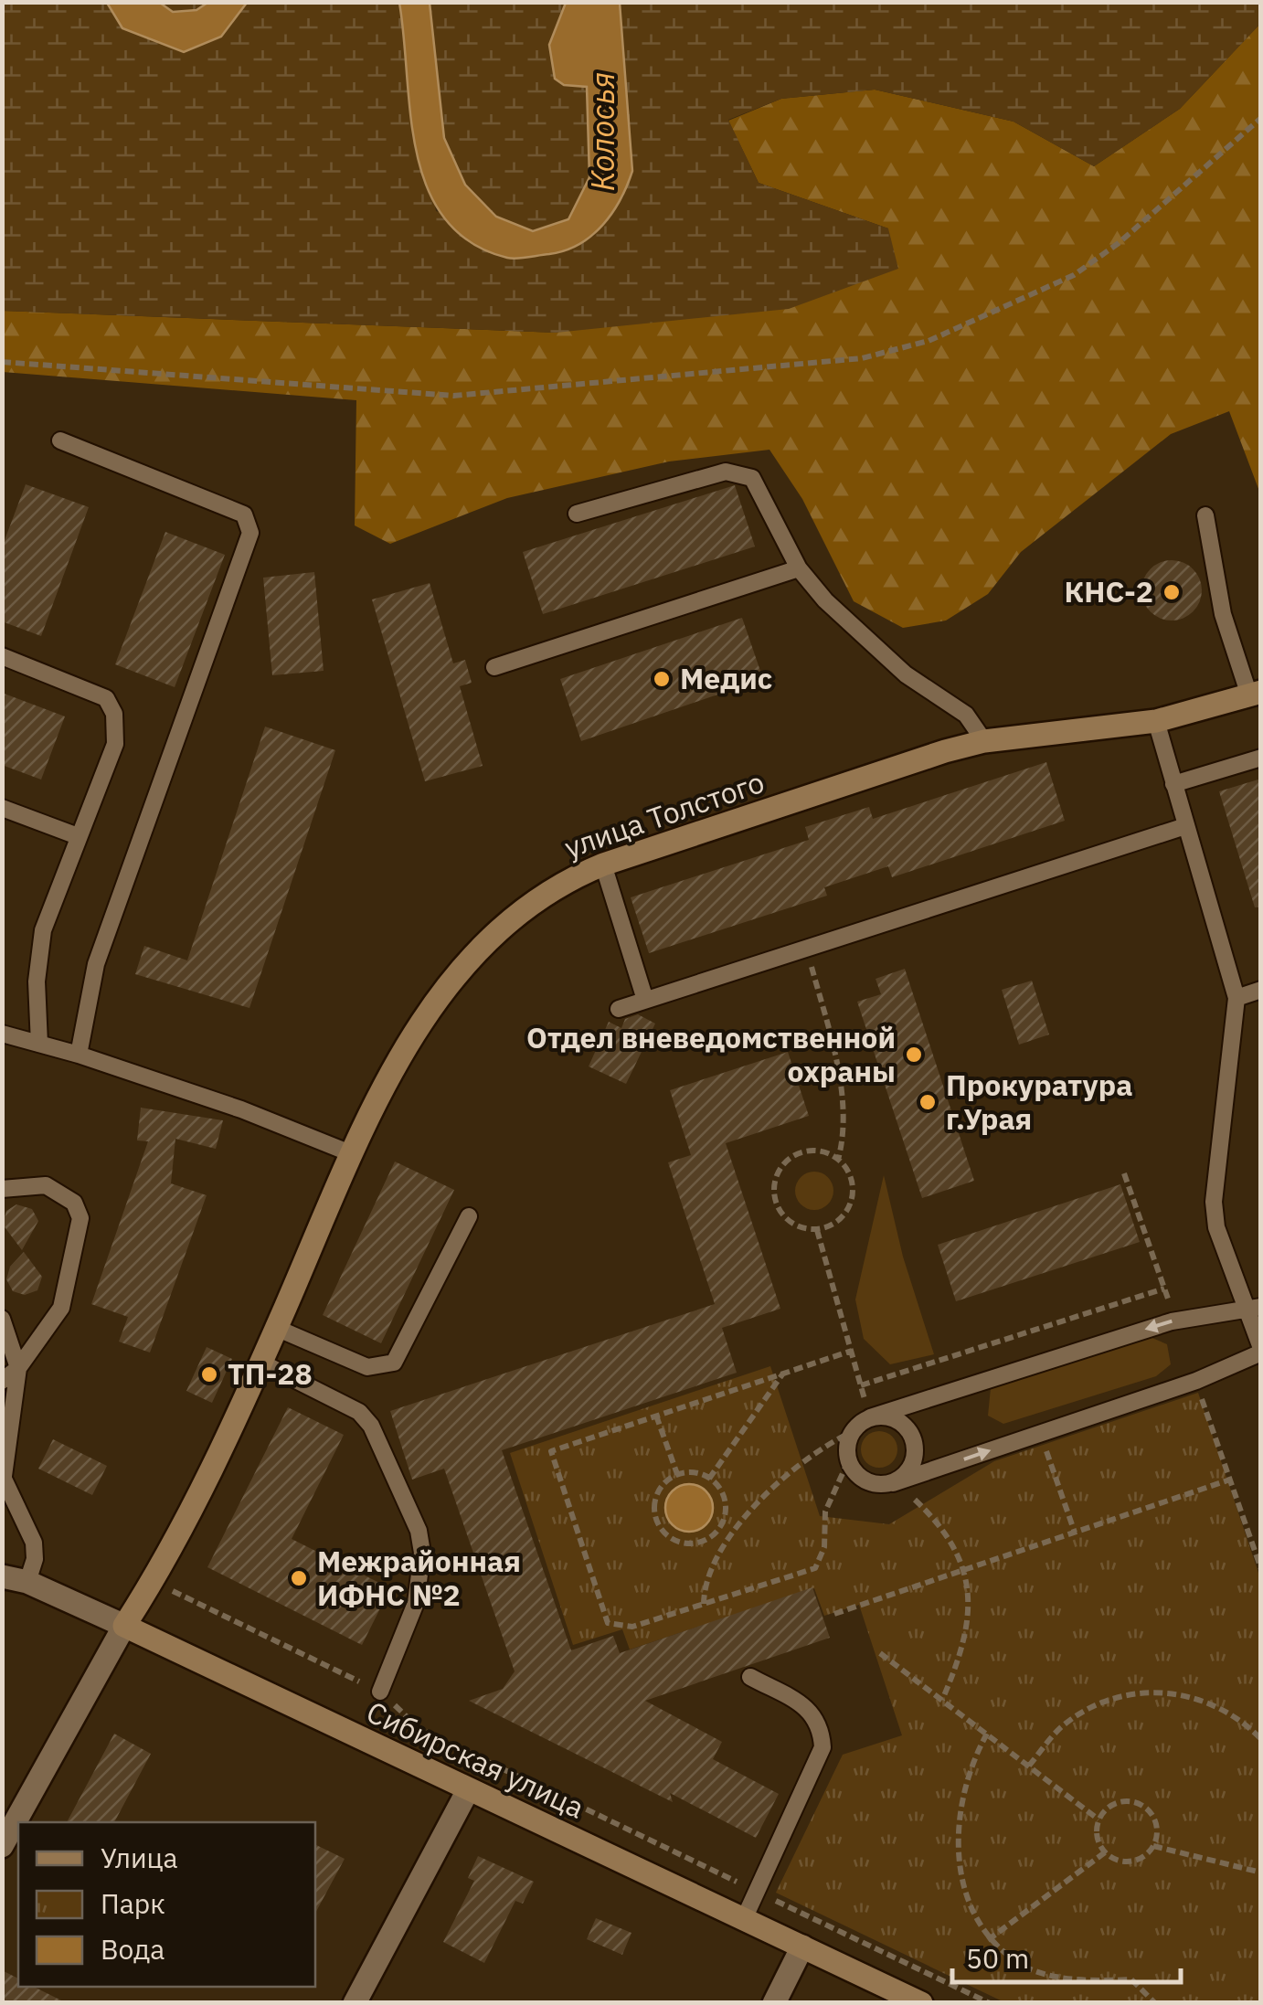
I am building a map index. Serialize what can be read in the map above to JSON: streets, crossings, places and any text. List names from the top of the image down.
{
  "streets": {
    "street": ["улица Толстого", "Сибирская улица"]
  },
  "crossings": [
    ["улица Толстого", "Сибирская улица"]
  ],
  "water": ["Колосья"],
  "places": [
    "КНС-2",
    "Медис",
    "Отдел вневедомственной охраны",
    "Прокуратура г.Урая",
    "ТП-28",
    "Межрайонная ИФНС №2"
  ],
  "legend": ["Улица", "Парк", "Вода"],
  "scale_bar": "50 m"
}
